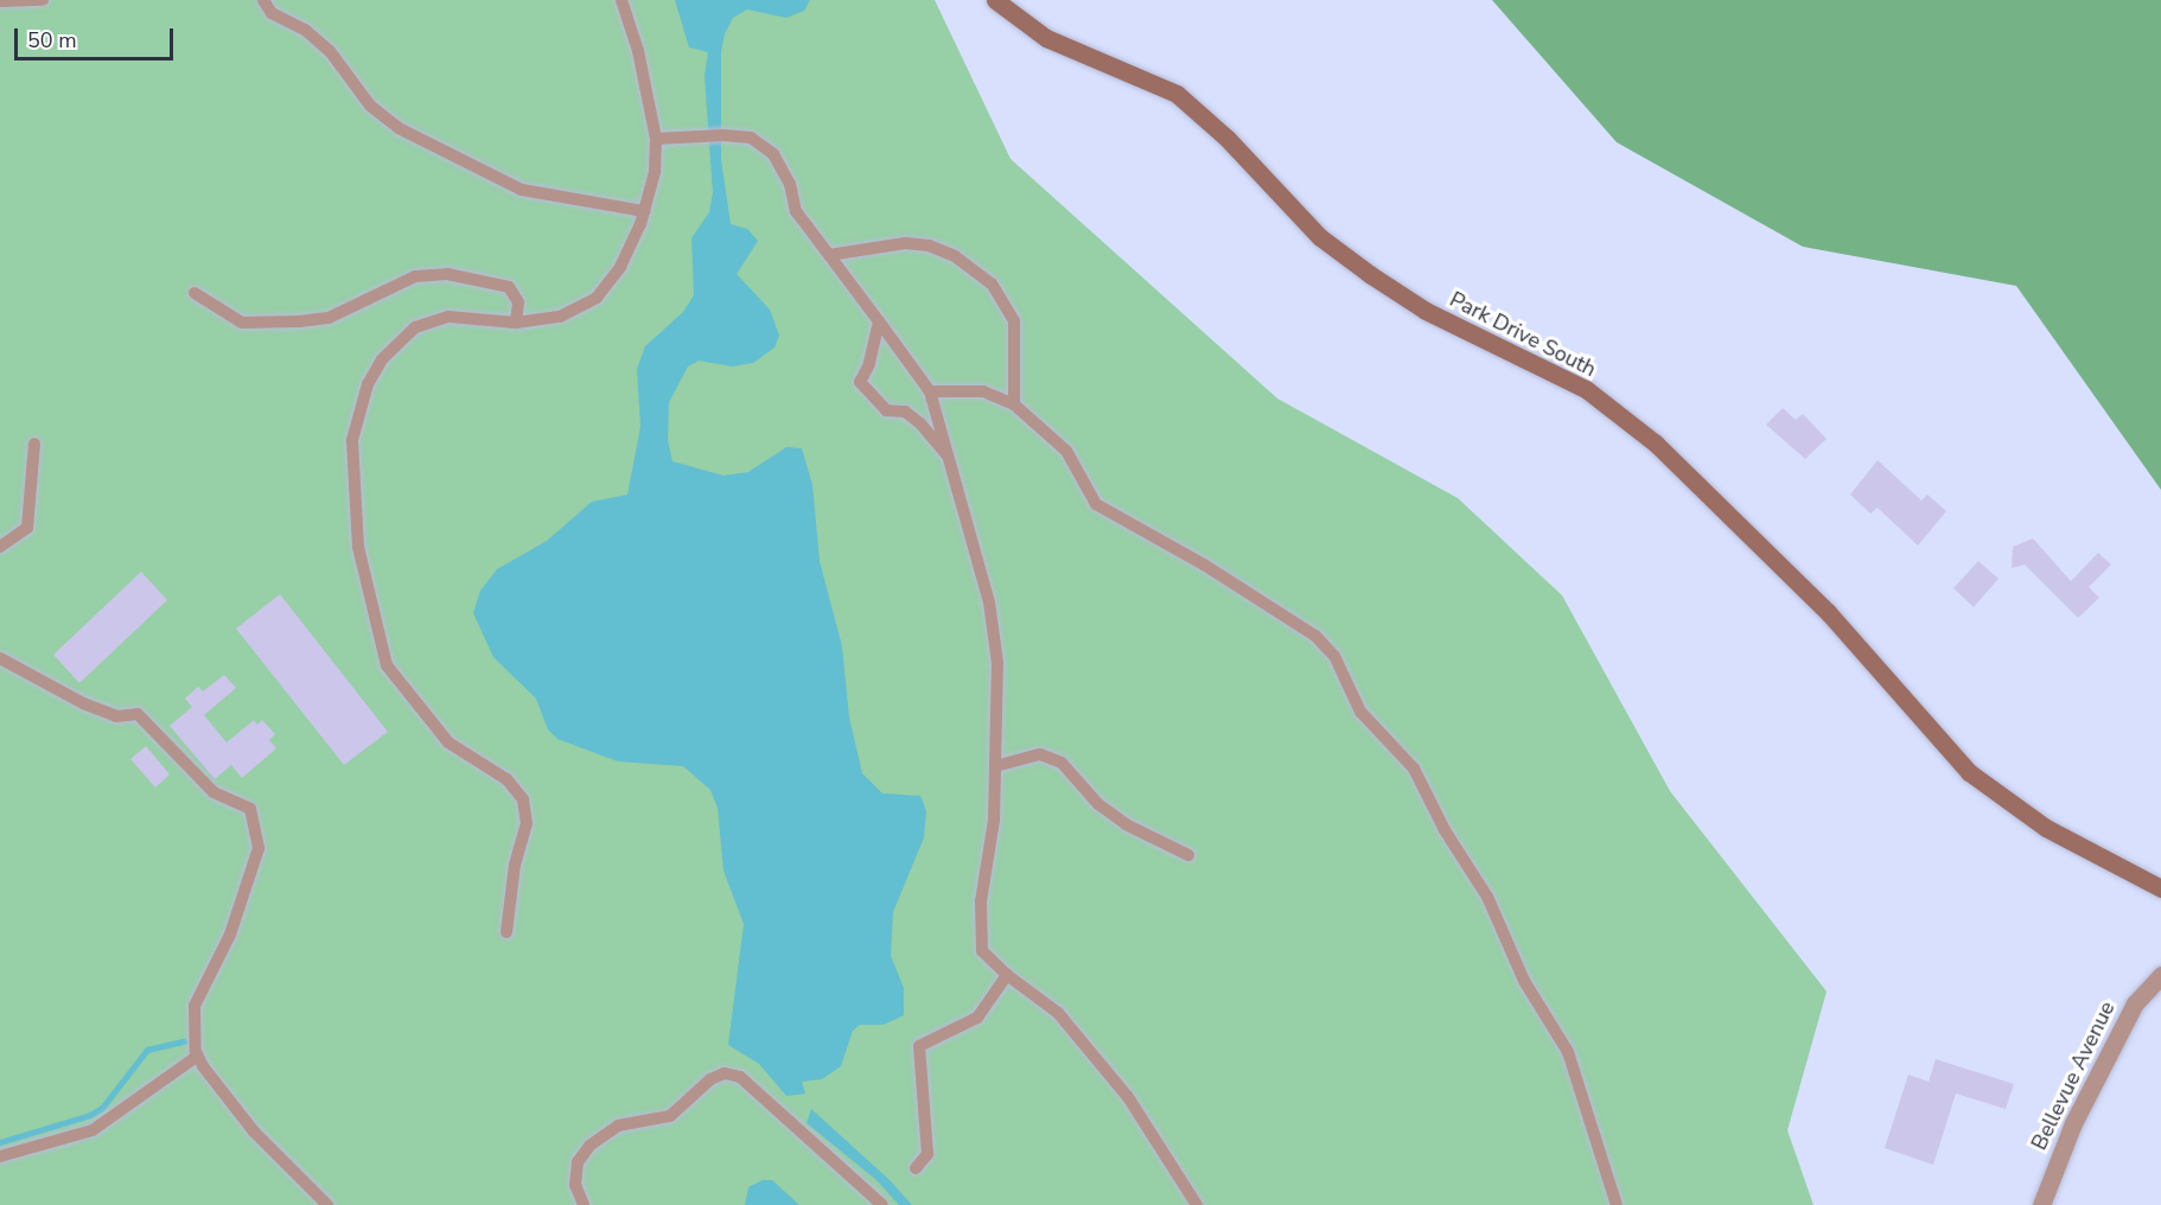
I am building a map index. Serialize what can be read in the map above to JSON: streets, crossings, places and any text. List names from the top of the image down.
{
  "streets": {
    "street": ["Park Drive South", "Bellevue Avenue"]
  },
  "scale_bar": "50 m"
}
